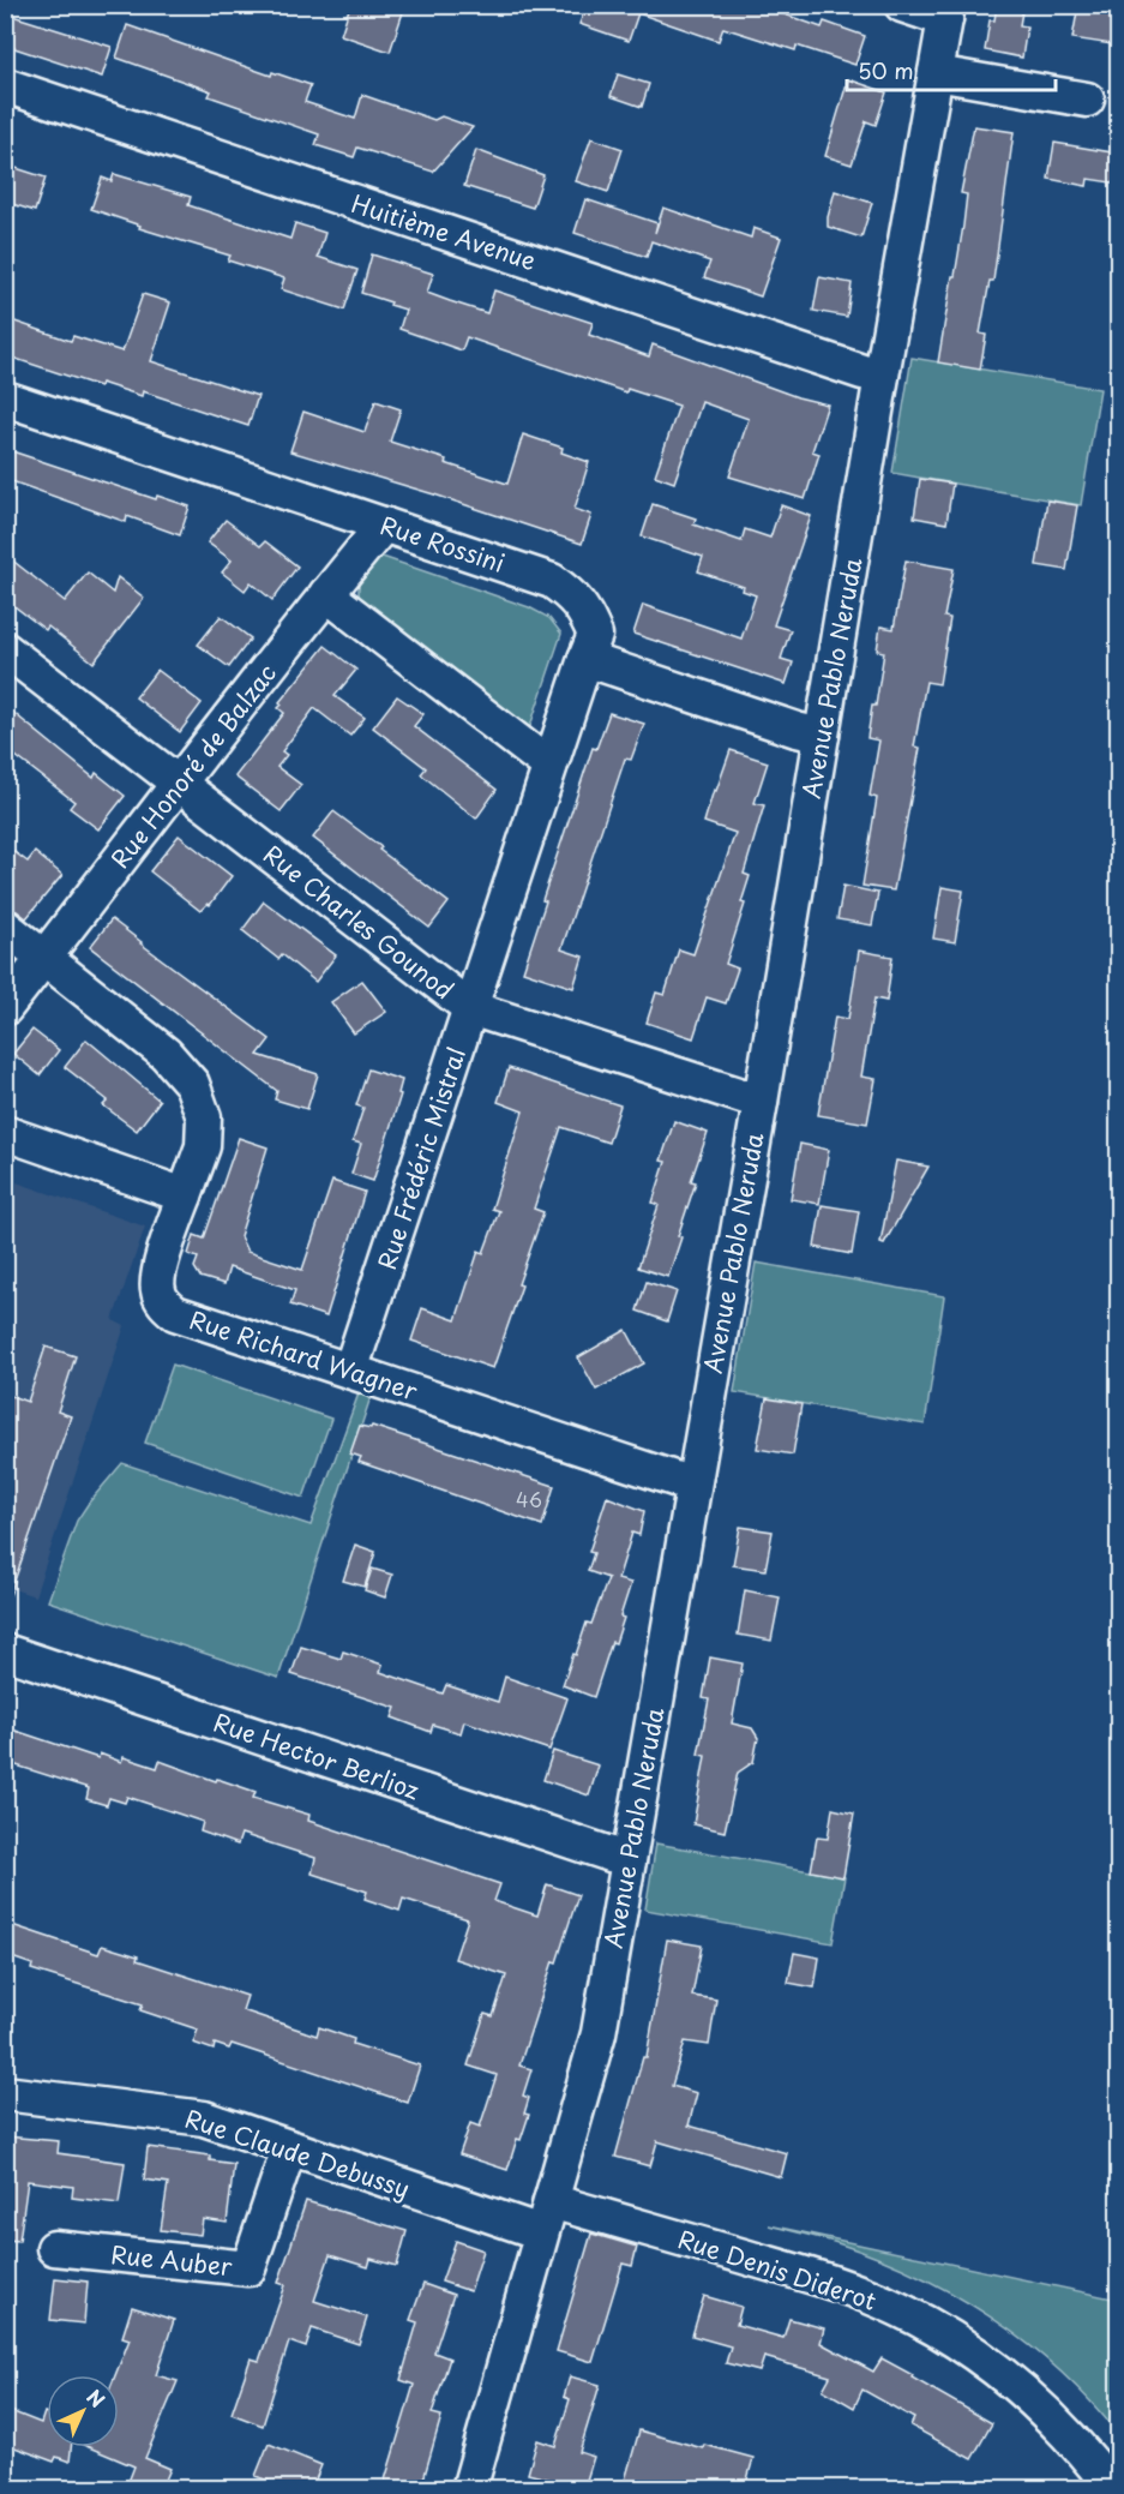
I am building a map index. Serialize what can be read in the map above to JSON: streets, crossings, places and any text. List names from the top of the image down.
{
  "streets": {
    "street": [
      "Huitième Avenue",
      "Rue Rossini",
      "Avenue Pablo Neruda",
      "Rue Honoré de Balzac",
      "Rue Charles Gounod",
      "Rue Frédéric Mistral",
      "Rue Richard Wagner",
      "Rue Hector Berlioz",
      "Rue Claude Debussy",
      "Rue Auber",
      "Rue Denis Diderot"
    ]
  },
  "crossings": [
    ["Huitième Avenue", "Avenue Pablo Neruda"],
    ["Rue Rossini", "Rue Honoré de Balzac"],
    ["Rue Rossini", "Rue Frédéric Mistral"],
    ["Avenue Pablo Neruda", "Rue Charles Gounod"],
    ["Avenue Pablo Neruda", "Rue Richard Wagner"],
    ["Avenue Pablo Neruda", "Rue Hector Berlioz"],
    ["Avenue Pablo Neruda", "Rue Claude Debussy"],
    ["Avenue Pablo Neruda", "Rue Denis Diderot"],
    ["Rue Honoré de Balzac", "Rue Charles Gounod"],
    ["Rue Charles Gounod", "Rue Frédéric Mistral"],
    ["Rue Frédéric Mistral", "Rue Richard Wagner"],
    ["Rue Claude Debussy", "Rue Auber"],
    ["Rue Claude Debussy", "Rue Denis Diderot"]
  ],
  "house_numbers": ["46"],
  "scale_bar": "50 m",
  "north": "top right"
}
